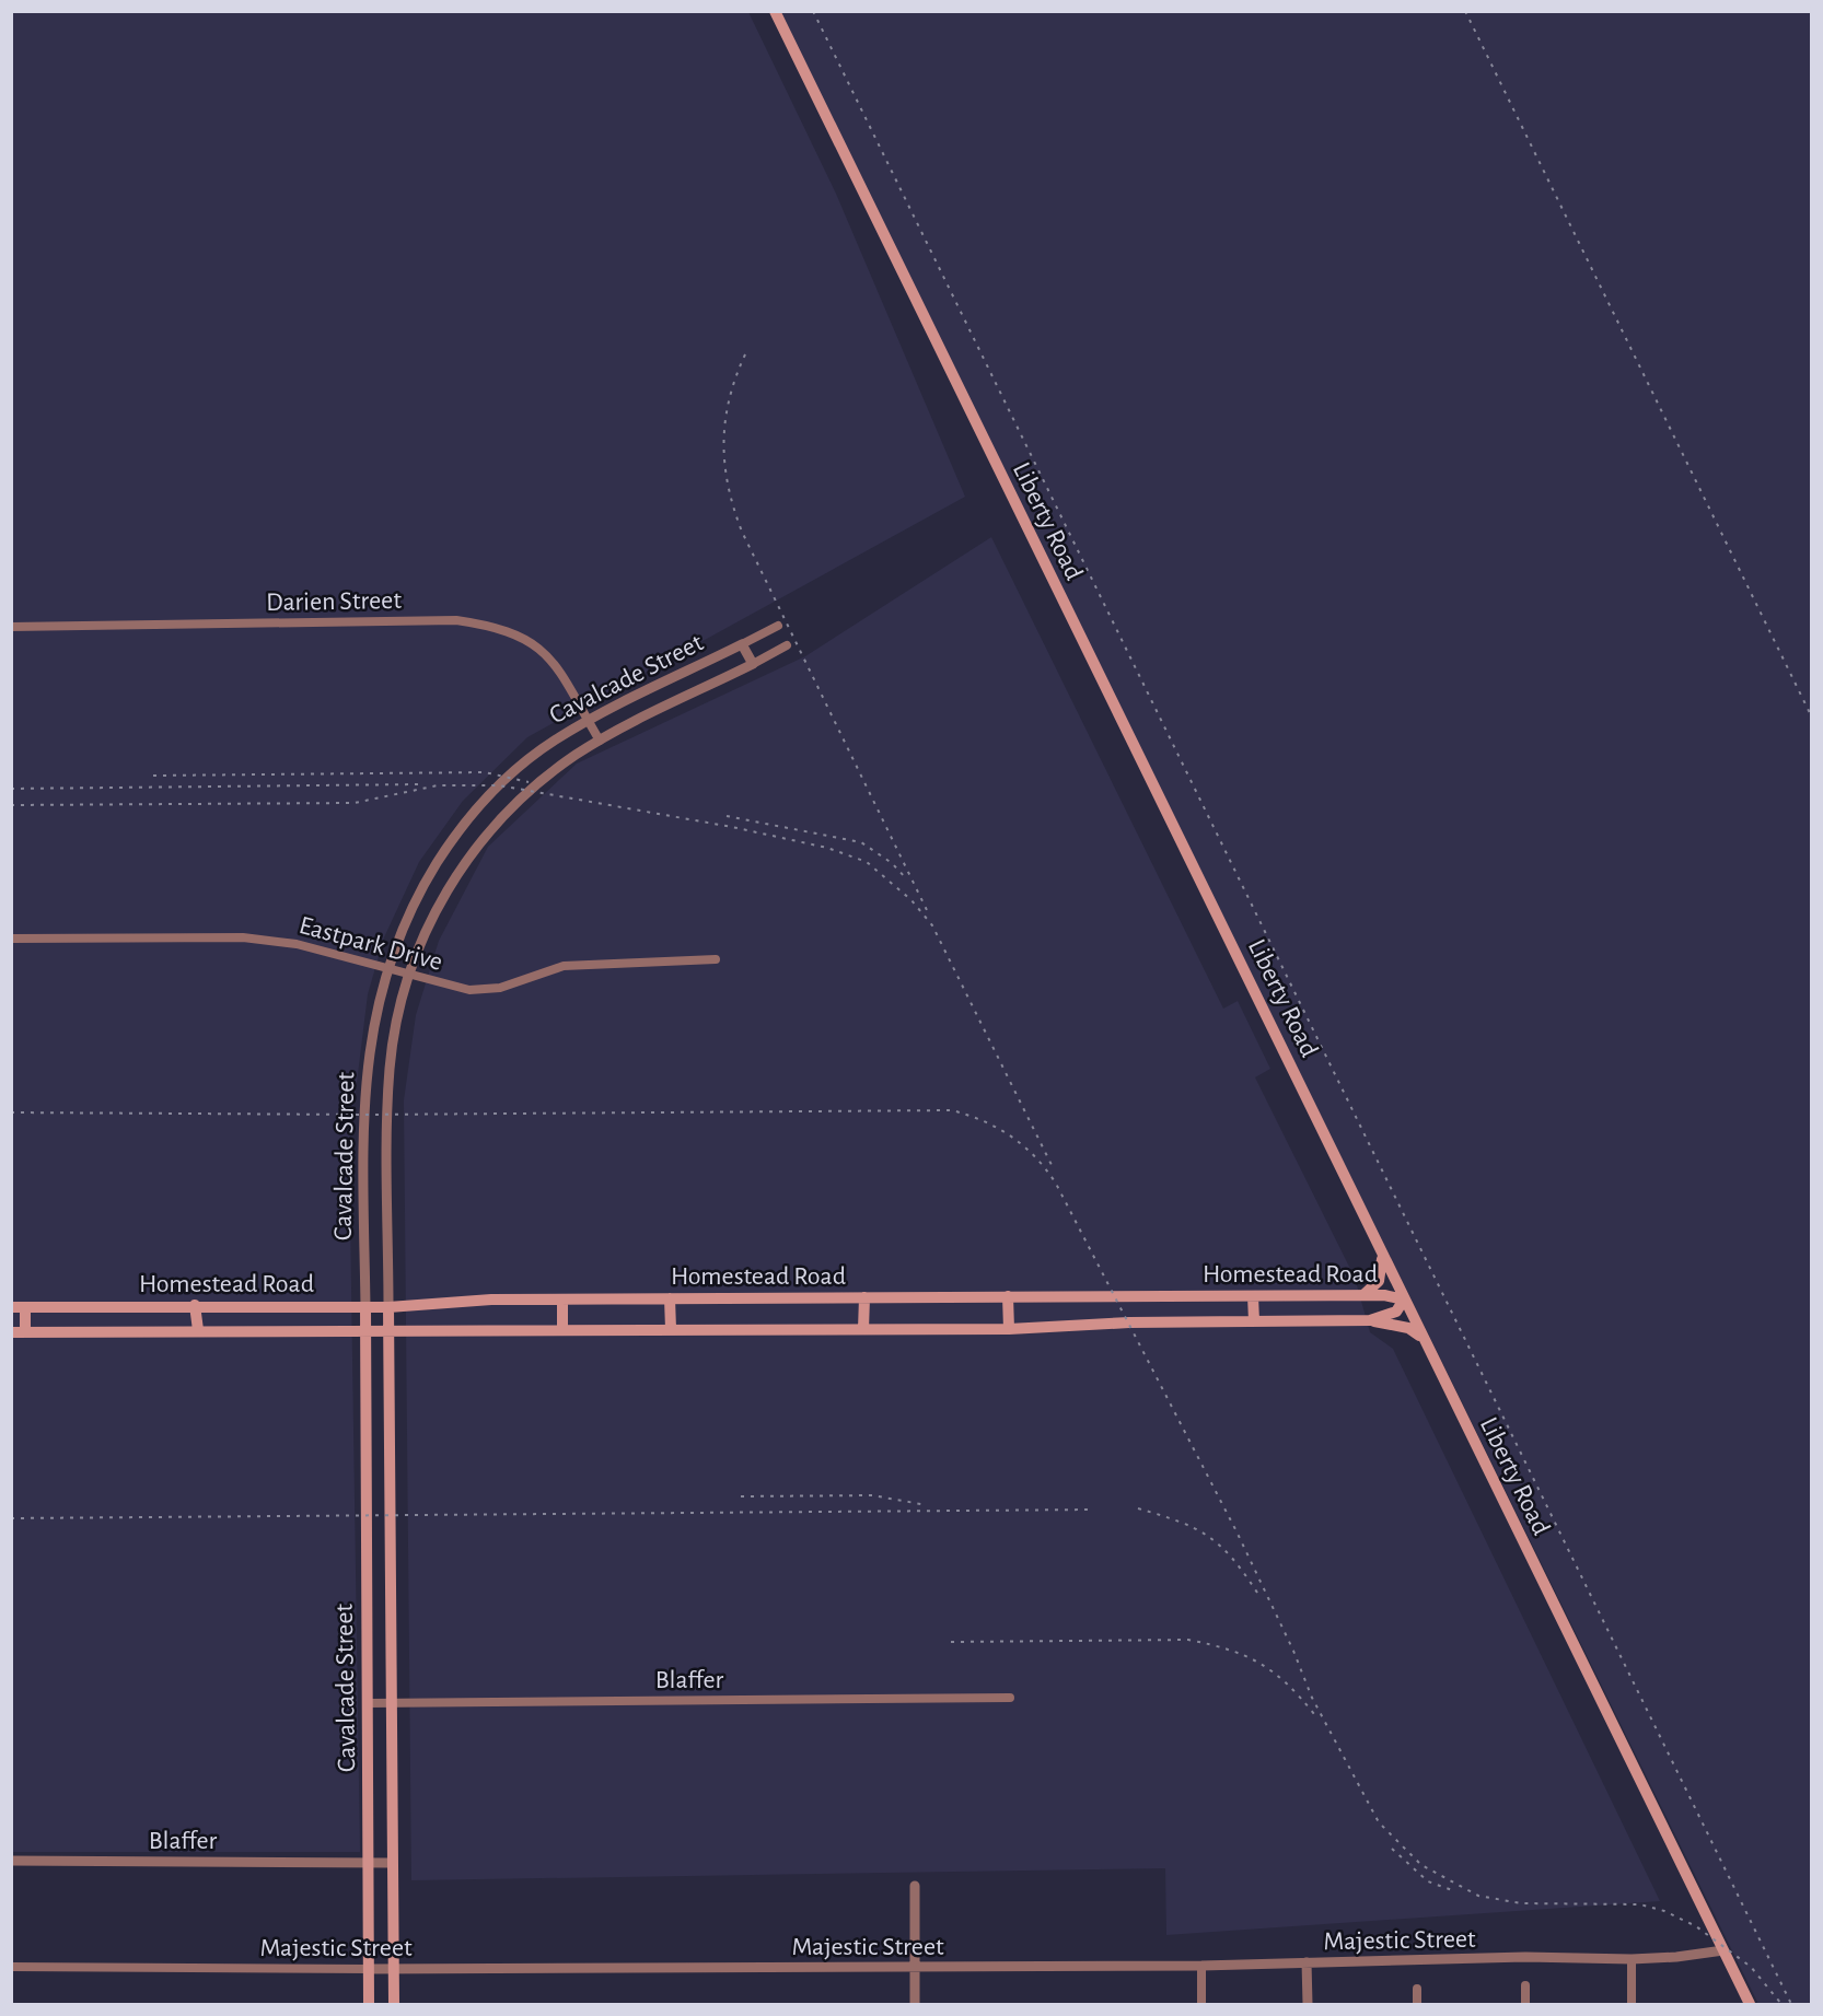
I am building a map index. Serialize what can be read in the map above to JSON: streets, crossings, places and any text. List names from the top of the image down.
{
  "streets": {
    "main road": ["Liberty Road", "Cavalcade Street", "Homestead Road"],
    "street": [
      "Darien Street",
      "Eastpark Drive",
      "Blaffer",
      "Majestic Street"
    ]
  },
  "crossings": [
    ["Liberty Road", "Homestead Road"],
    ["Liberty Road", "Majestic Street"],
    ["Darien Street", "Cavalcade Street"],
    ["Cavalcade Street", "Eastpark Drive"],
    ["Cavalcade Street", "Homestead Road"],
    ["Cavalcade Street", "Blaffer"],
    ["Cavalcade Street", "Majestic Street"]
  ]
}
